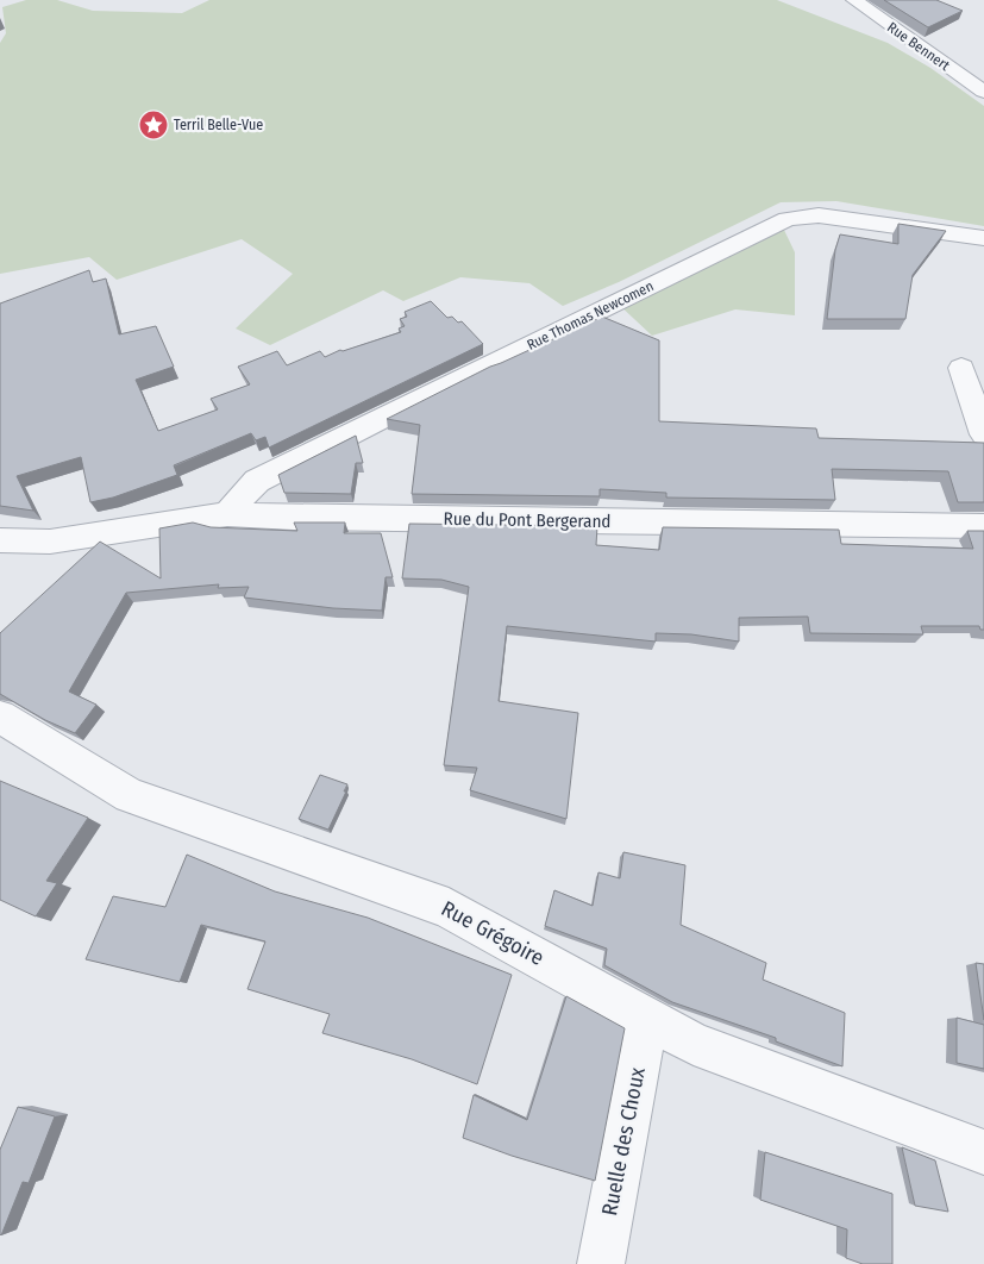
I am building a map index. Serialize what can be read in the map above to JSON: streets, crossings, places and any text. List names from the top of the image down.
{
  "streets": {
    "street": [
      "Rue Bennert",
      "Rue Thomas Newcomen",
      "Rue du Pont Bergerand",
      "Rue Grégoire",
      "Ruelle des Choux"
    ]
  },
  "crossings": [
    ["Rue Thomas Newcomen", "Rue du Pont Bergerand"],
    ["Rue Grégoire", "Ruelle des Choux"]
  ],
  "places": {
    "place": ["Terril Belle-Vue"]
  }
}
